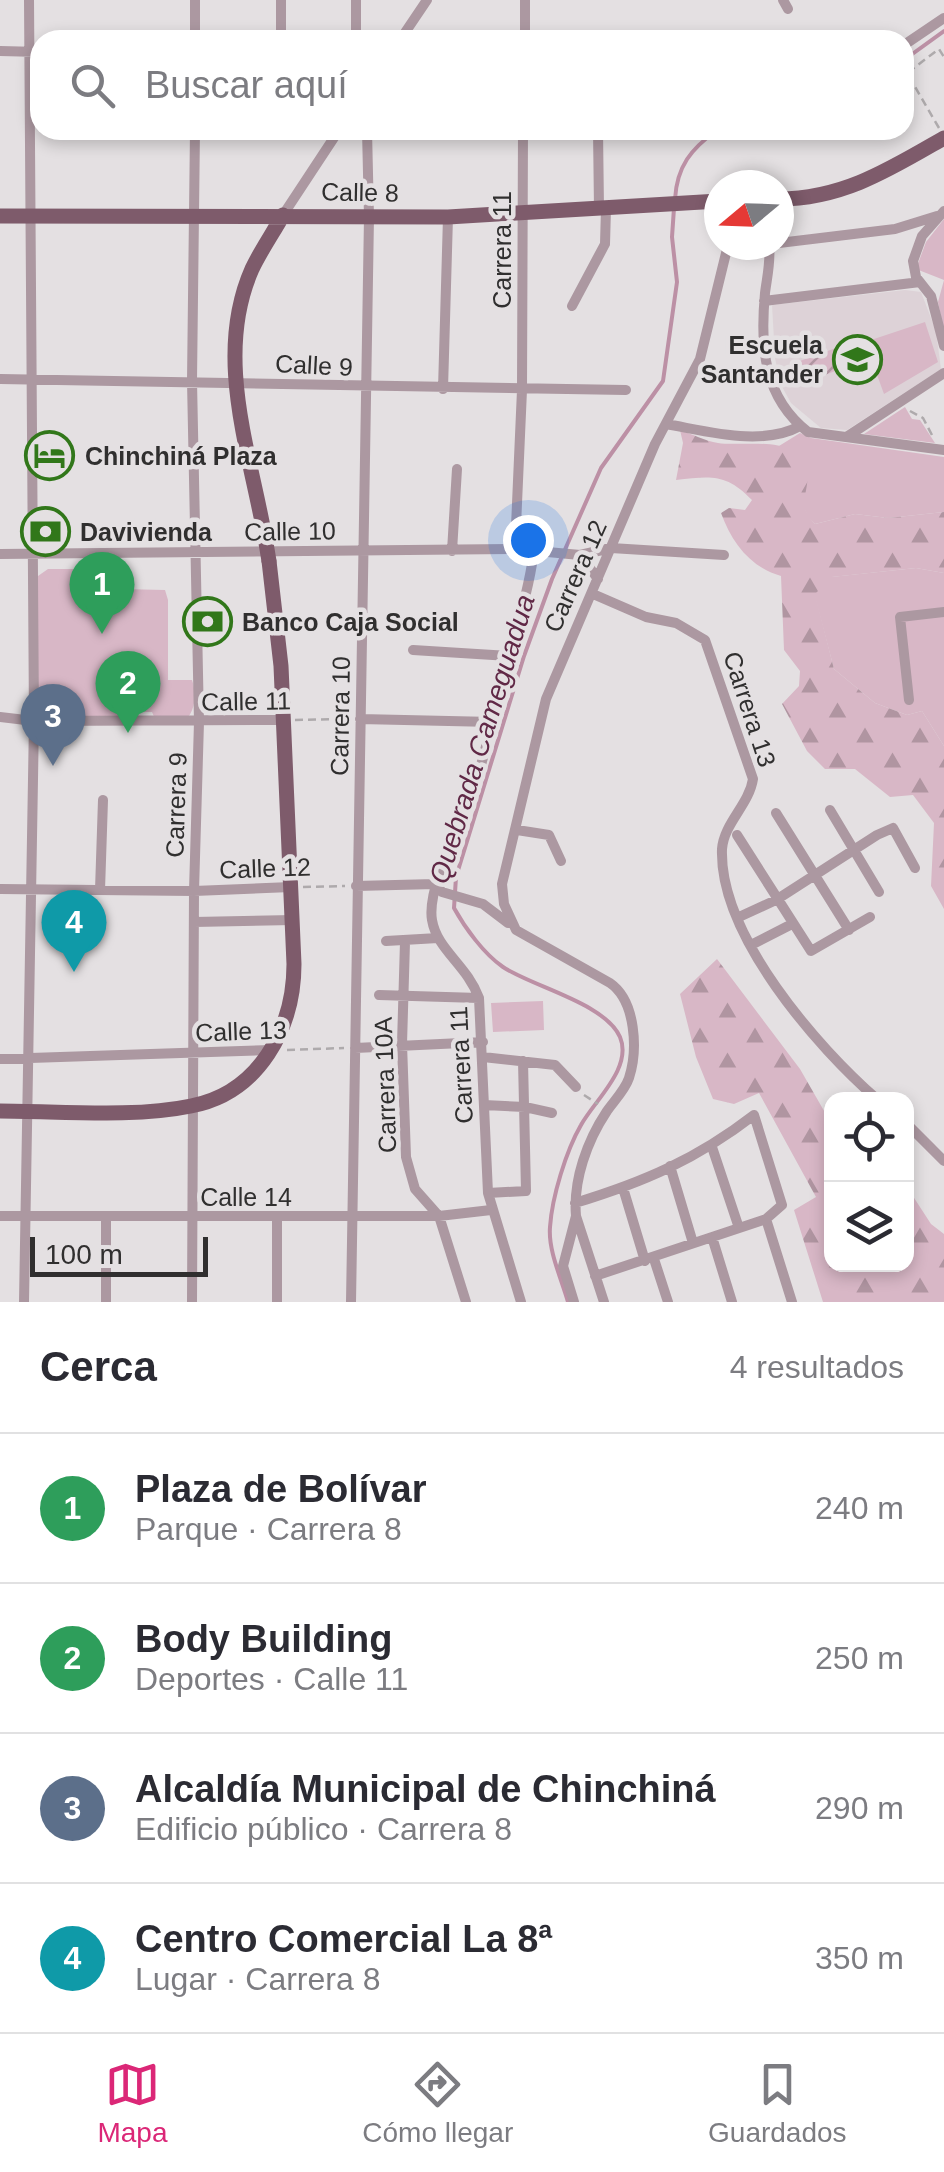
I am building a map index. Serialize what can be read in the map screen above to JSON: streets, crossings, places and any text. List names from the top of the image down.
{
  "streets": {
    "main road": ["Calle 8"],
    "street": [
      "Carrera 11",
      "Calle 9",
      "Calle 10",
      "Carrera 12",
      "Calle 11",
      "Carrera 13",
      "Carrera 10",
      "Carrera 9",
      "Calle 12",
      "Calle 13",
      "Carrera 10A",
      "Calle 14"
    ]
  },
  "crossings": [
    ["Calle 8", "Carrera 11"],
    ["Calle 8", "Carrera 10"],
    ["Calle 8", "Carrera 9"],
    ["Carrera 11", "Calle 9"],
    ["Carrera 11", "Calle 10"],
    ["Carrera 11", "Calle 14"],
    ["Calle 9", "Carrera 10"],
    ["Calle 9", "Carrera 9"],
    ["Calle 10", "Carrera 12"],
    ["Calle 10", "Carrera 10"],
    ["Calle 10", "Carrera 9"],
    ["Carrera 12", "Carrera 13"],
    ["Calle 11", "Carrera 10"],
    ["Calle 11", "Carrera 9"],
    ["Carrera 10", "Calle 12"],
    ["Carrera 10", "Calle 13"],
    ["Carrera 10", "Calle 14"],
    ["Carrera 9", "Calle 12"],
    ["Carrera 9", "Calle 13"],
    ["Carrera 9", "Calle 14"],
    ["Carrera 10A", "Calle 14"]
  ],
  "water": ["Quebrada Cameguadua"],
  "places": {
    "school or university": ["Escuela Santander"],
    "hotel": ["Chinchiná Plaza"],
    "bank": ["Davivienda", "Banco Caja Social"]
  },
  "scale_bar": "100 m",
  "north": "left",
  "page": {
    "search": "Buscar aquí",
    "pins": [
      "1",
      "2",
      "3",
      "4"
    ],
    "scale": "100 m",
    "heading": ["Cerca", "4 resultados"],
    "list": [
      {
        "mark": "1",
        "name": "Plaza de Bolívar",
        "note": "Parque · Carrera 8",
        "value": "240 m"
      },
      {
        "mark": "2",
        "name": "Body Building",
        "note": "Deportes · Calle 11",
        "value": "250 m"
      },
      {
        "mark": "3",
        "name": "Alcaldía Municipal de Chinchiná",
        "note": "Edificio público · Carrera 8",
        "value": "290 m"
      },
      {
        "mark": "4",
        "name": "Centro Comercial La 8ª",
        "note": "Lugar · Carrera 8",
        "value": "350 m"
      }
    ],
    "nav": ["Mapa", "Cómo llegar", "Guardados"]
  }
}
